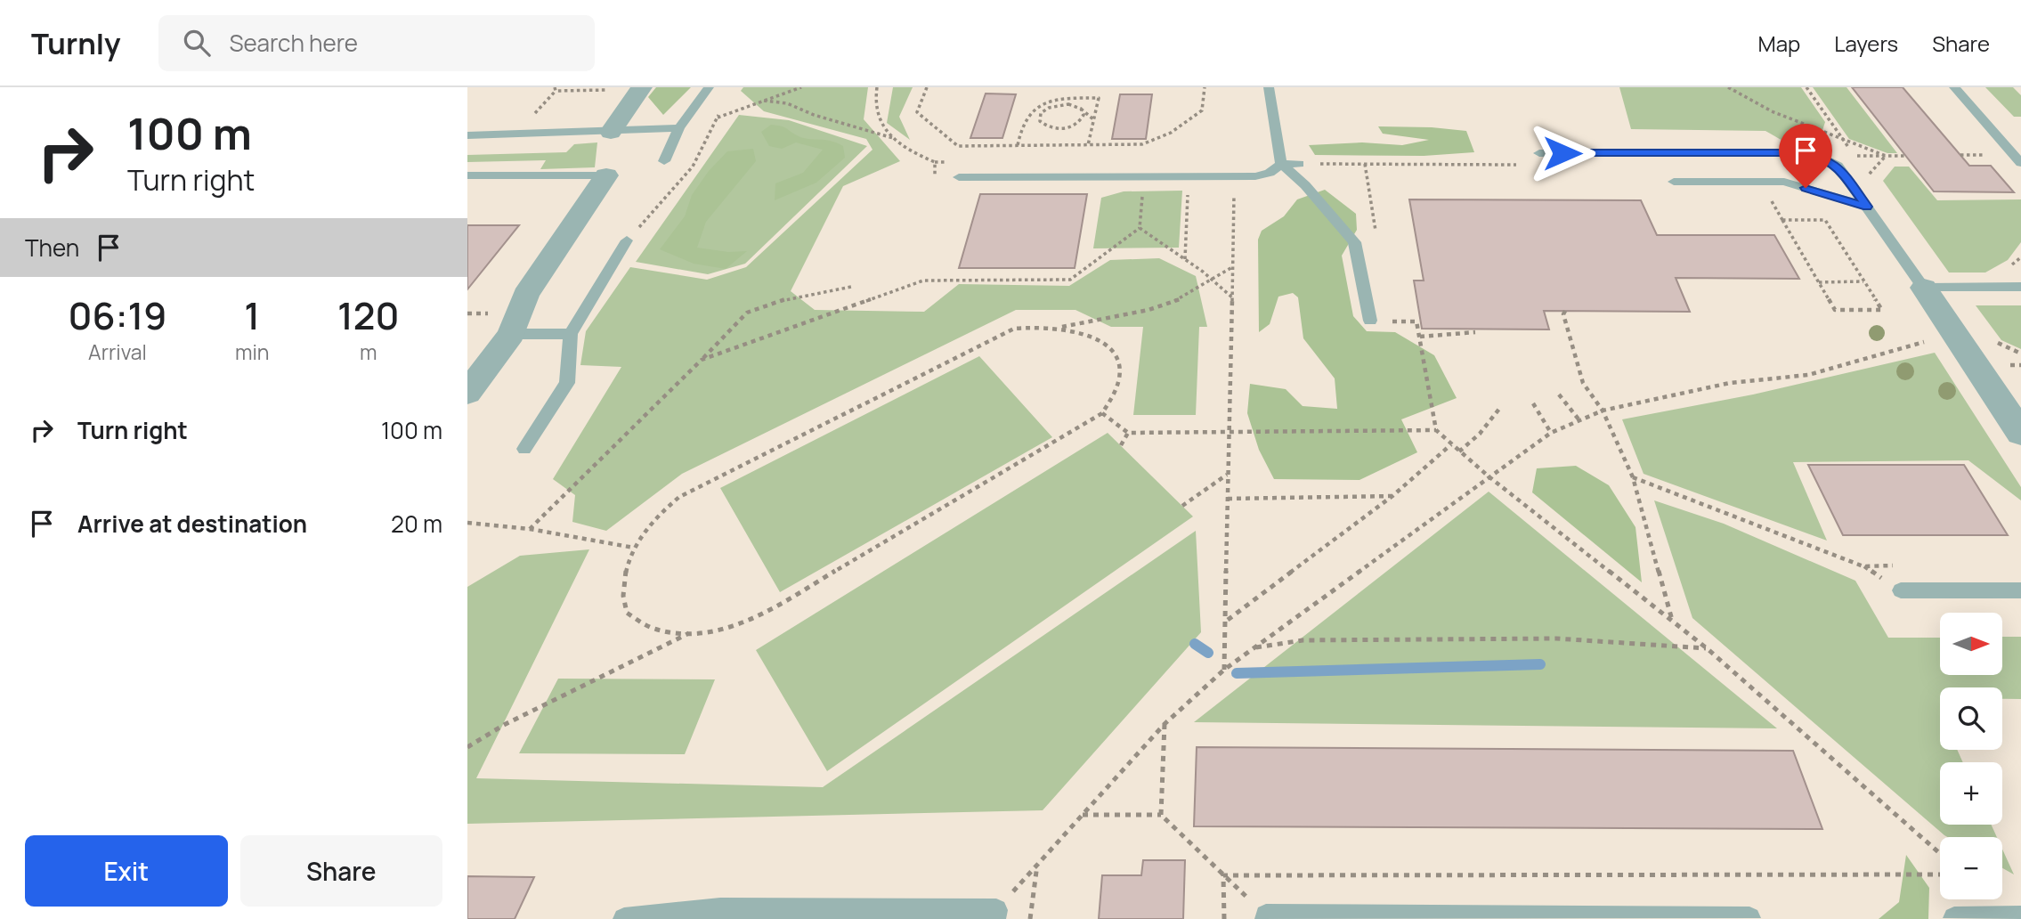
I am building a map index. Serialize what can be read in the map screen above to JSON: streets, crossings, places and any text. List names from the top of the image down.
{
  "north": "right",
  "page": {
    "header": "Turnly",
    "search": "Search here",
    "nav": ["Map", "Layers", "Share"],
    "turn": ["100 m", "Turn right"],
    "then": "Then",
    "eta": [
      "06:19",
      "Arrival",
      "1",
      "min",
      "120",
      "m"
    ],
    "list": [
      {
        "name": "Turn right",
        "value": "100 m"
      },
      {
        "name": "Arrive at destination",
        "value": "20 m"
      }
    ],
    "map_buttons": ["+", "−"],
    "buttons": ["Exit", "Share"]
  }
}
